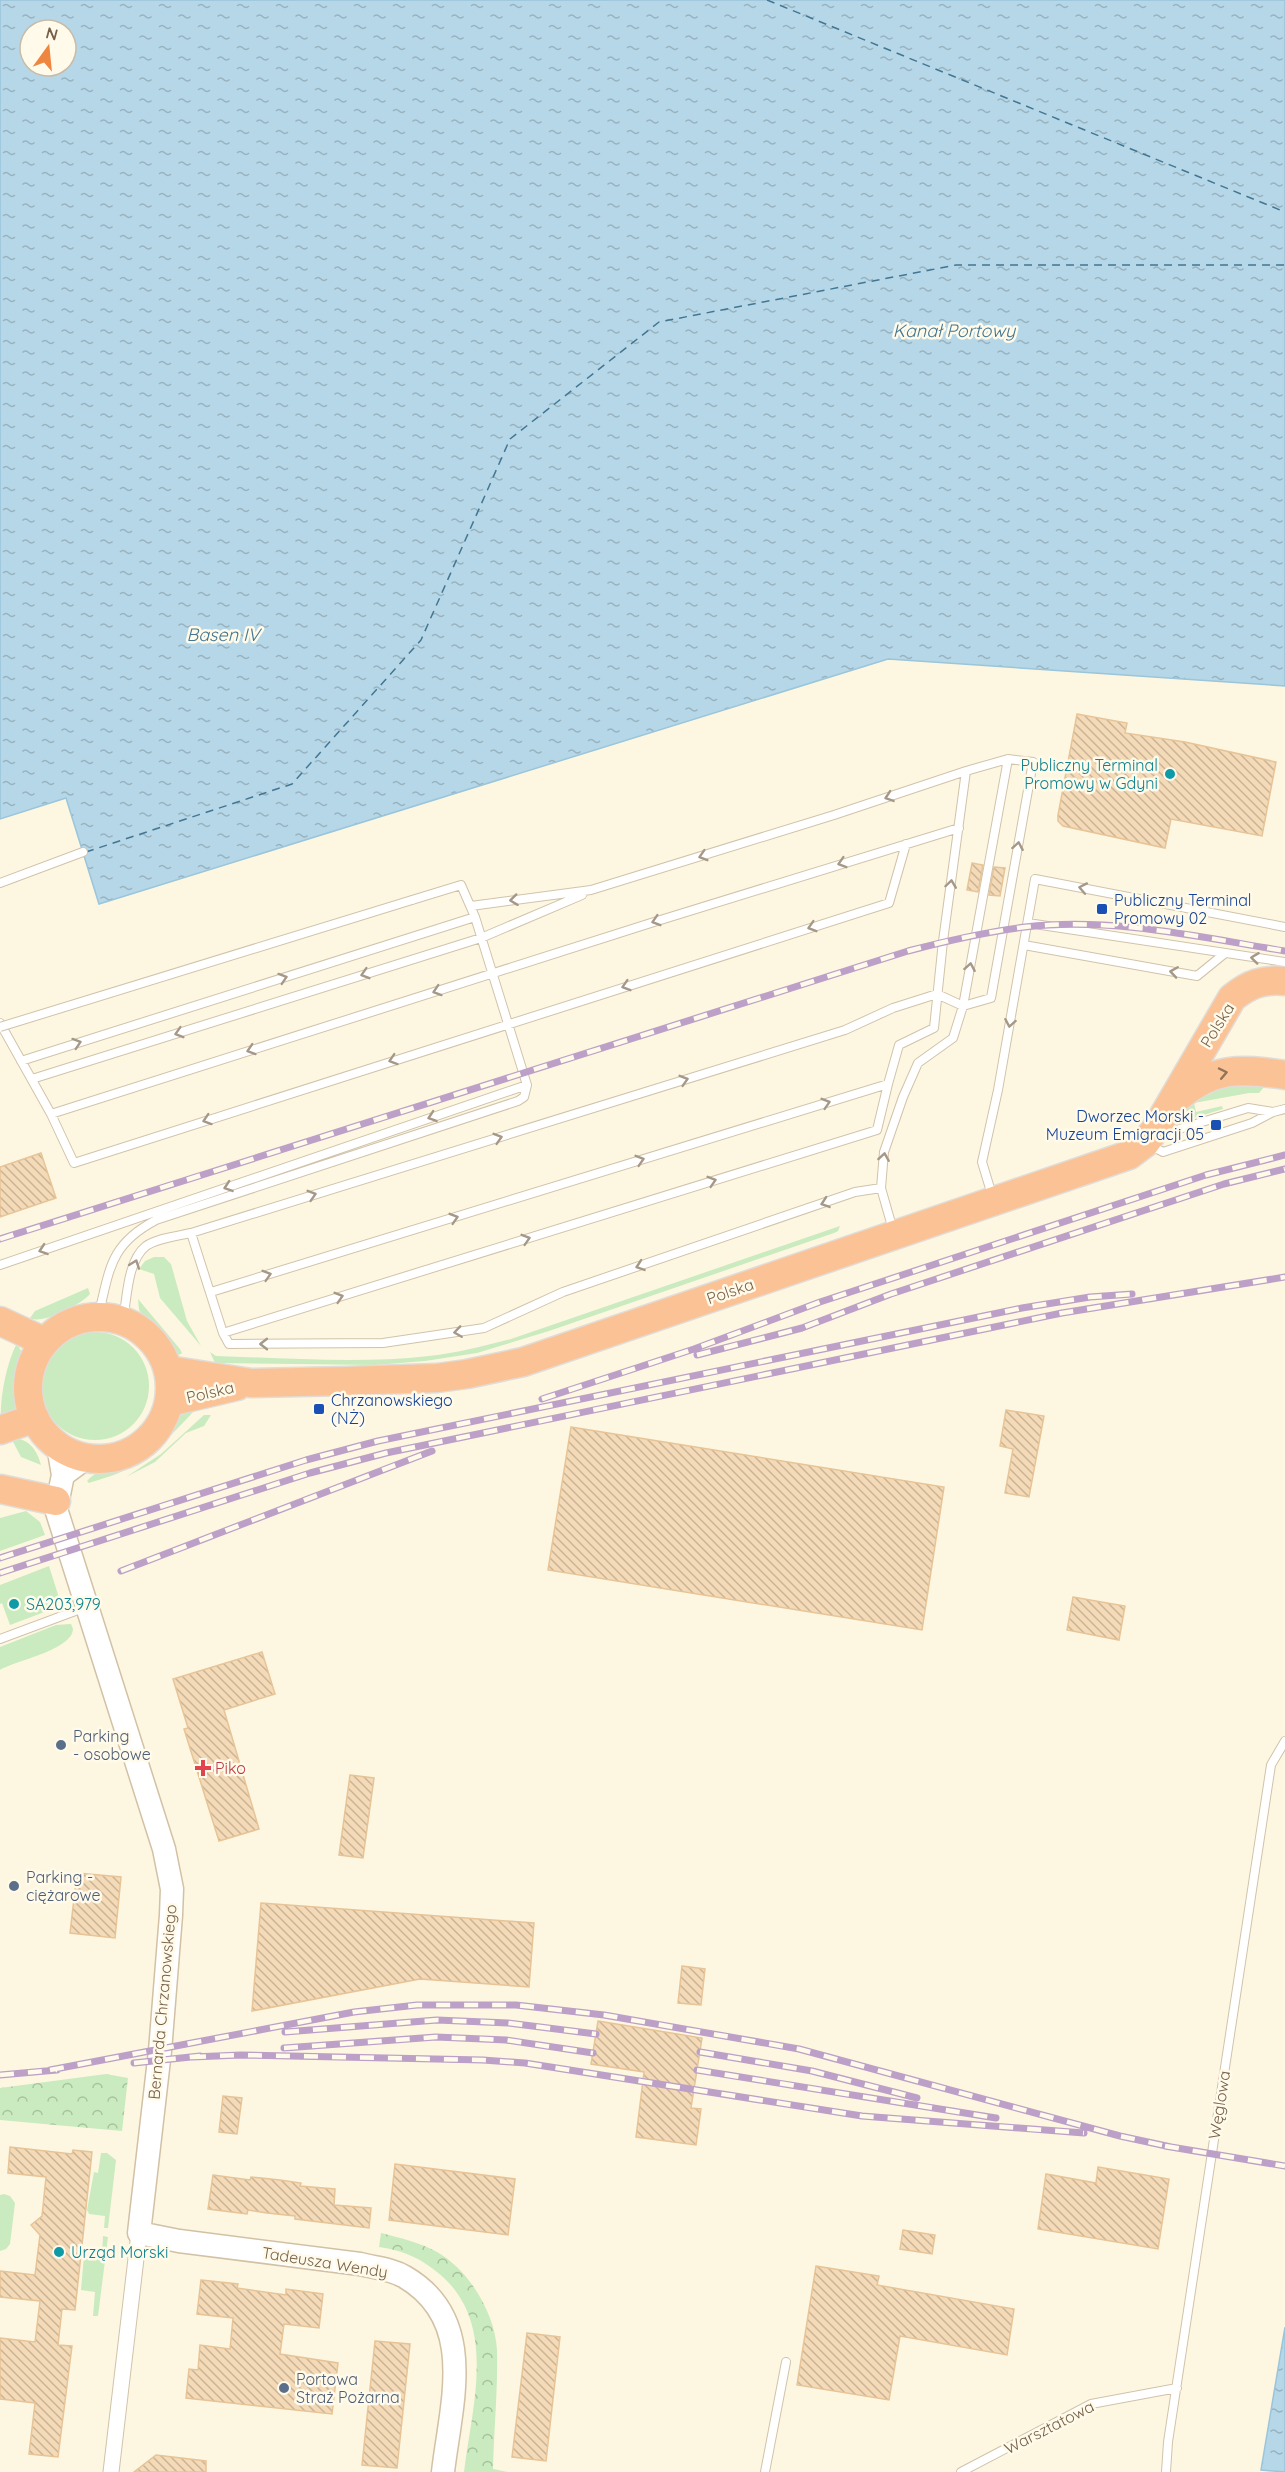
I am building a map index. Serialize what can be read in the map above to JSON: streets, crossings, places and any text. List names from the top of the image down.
{
  "streets": {
    "highway": ["Polska"],
    "street": ["Bernarda Chrzanowskiego", "Tadeusza Wendy"],
    "lane": ["Węglowa", "Warsztatowa"]
  },
  "crossings": [
    ["Polska", "Bernarda Chrzanowskiego"],
    ["Bernarda Chrzanowskiego", "Tadeusza Wendy"],
    ["Węglowa", "Warsztatowa"]
  ],
  "water": ["Kanał Portowy", "Basen IV"],
  "places": {
    "other": [
      "Publiczny Terminal Promowy w Gdyni",
      "SA203,979",
      "Parking - osobowe",
      "Parking - ciężarowe",
      "Urząd Morski",
      "Portowa Straż Pożarna"
    ],
    "transit": ["Publiczny Terminal Promowy 02", "Dworzec Morski - Muzeum Emigracji 05", "Chrzanowskiego (NŻ)"],
    "health": ["Piko"]
  },
  "north": "top"
}
